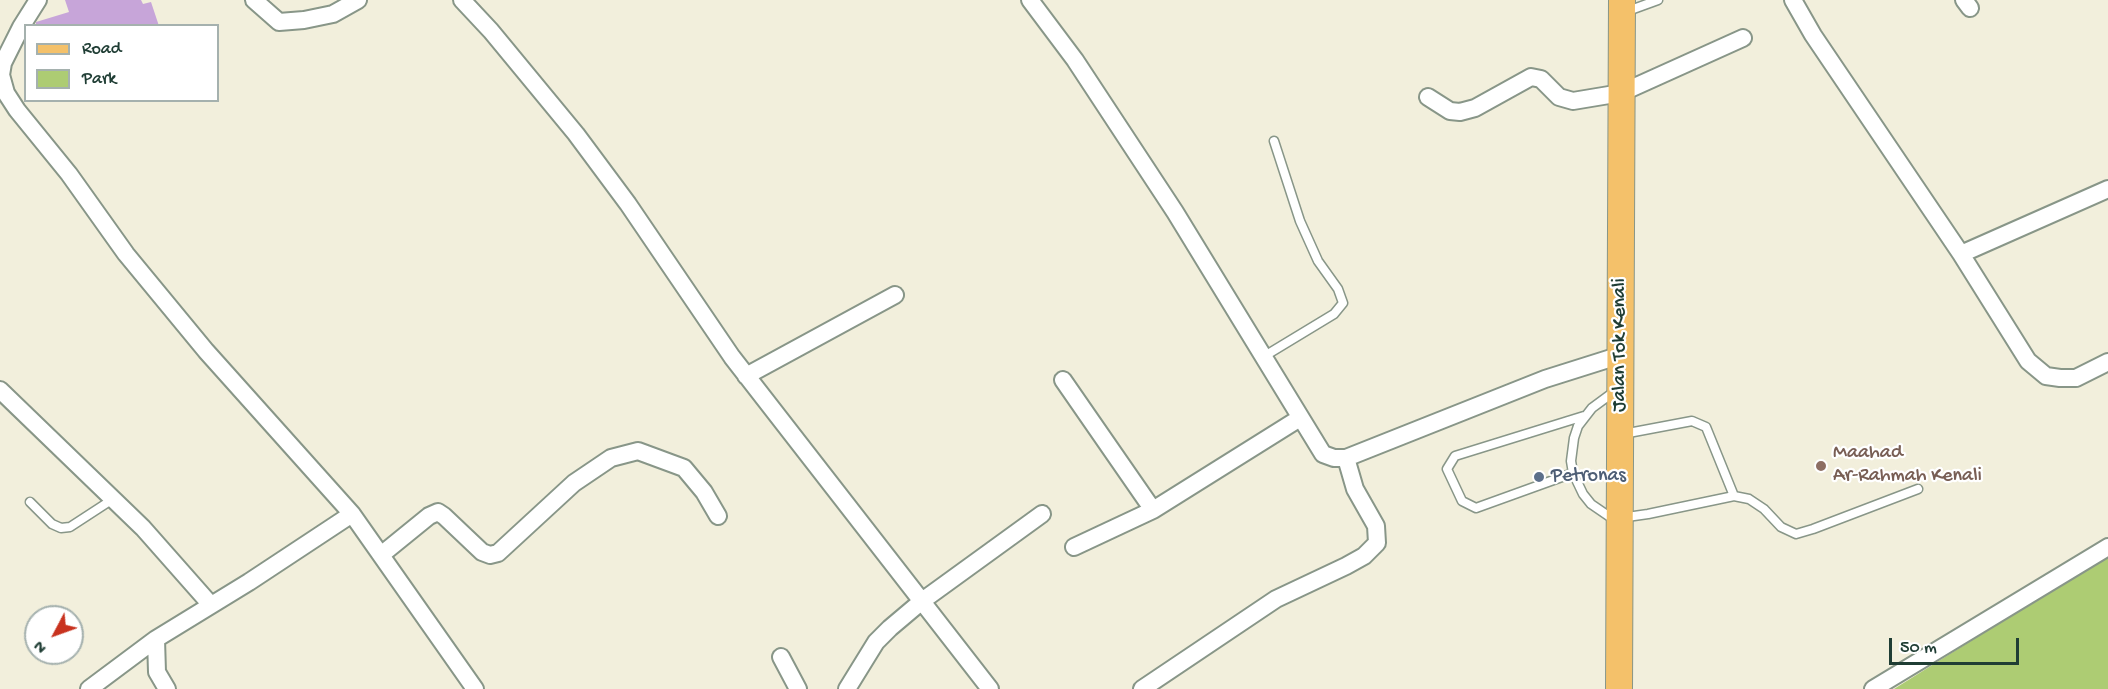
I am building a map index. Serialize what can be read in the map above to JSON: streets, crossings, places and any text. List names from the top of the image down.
{
  "streets": {
    "main road": ["Jalan Tok Kenali"]
  },
  "places": ["Maahad Ar-Rahmah Kenali", "Petronas"],
  "legend": ["Road", "Park"],
  "scale_bar": "50 m",
  "north": "bottom left"
}
